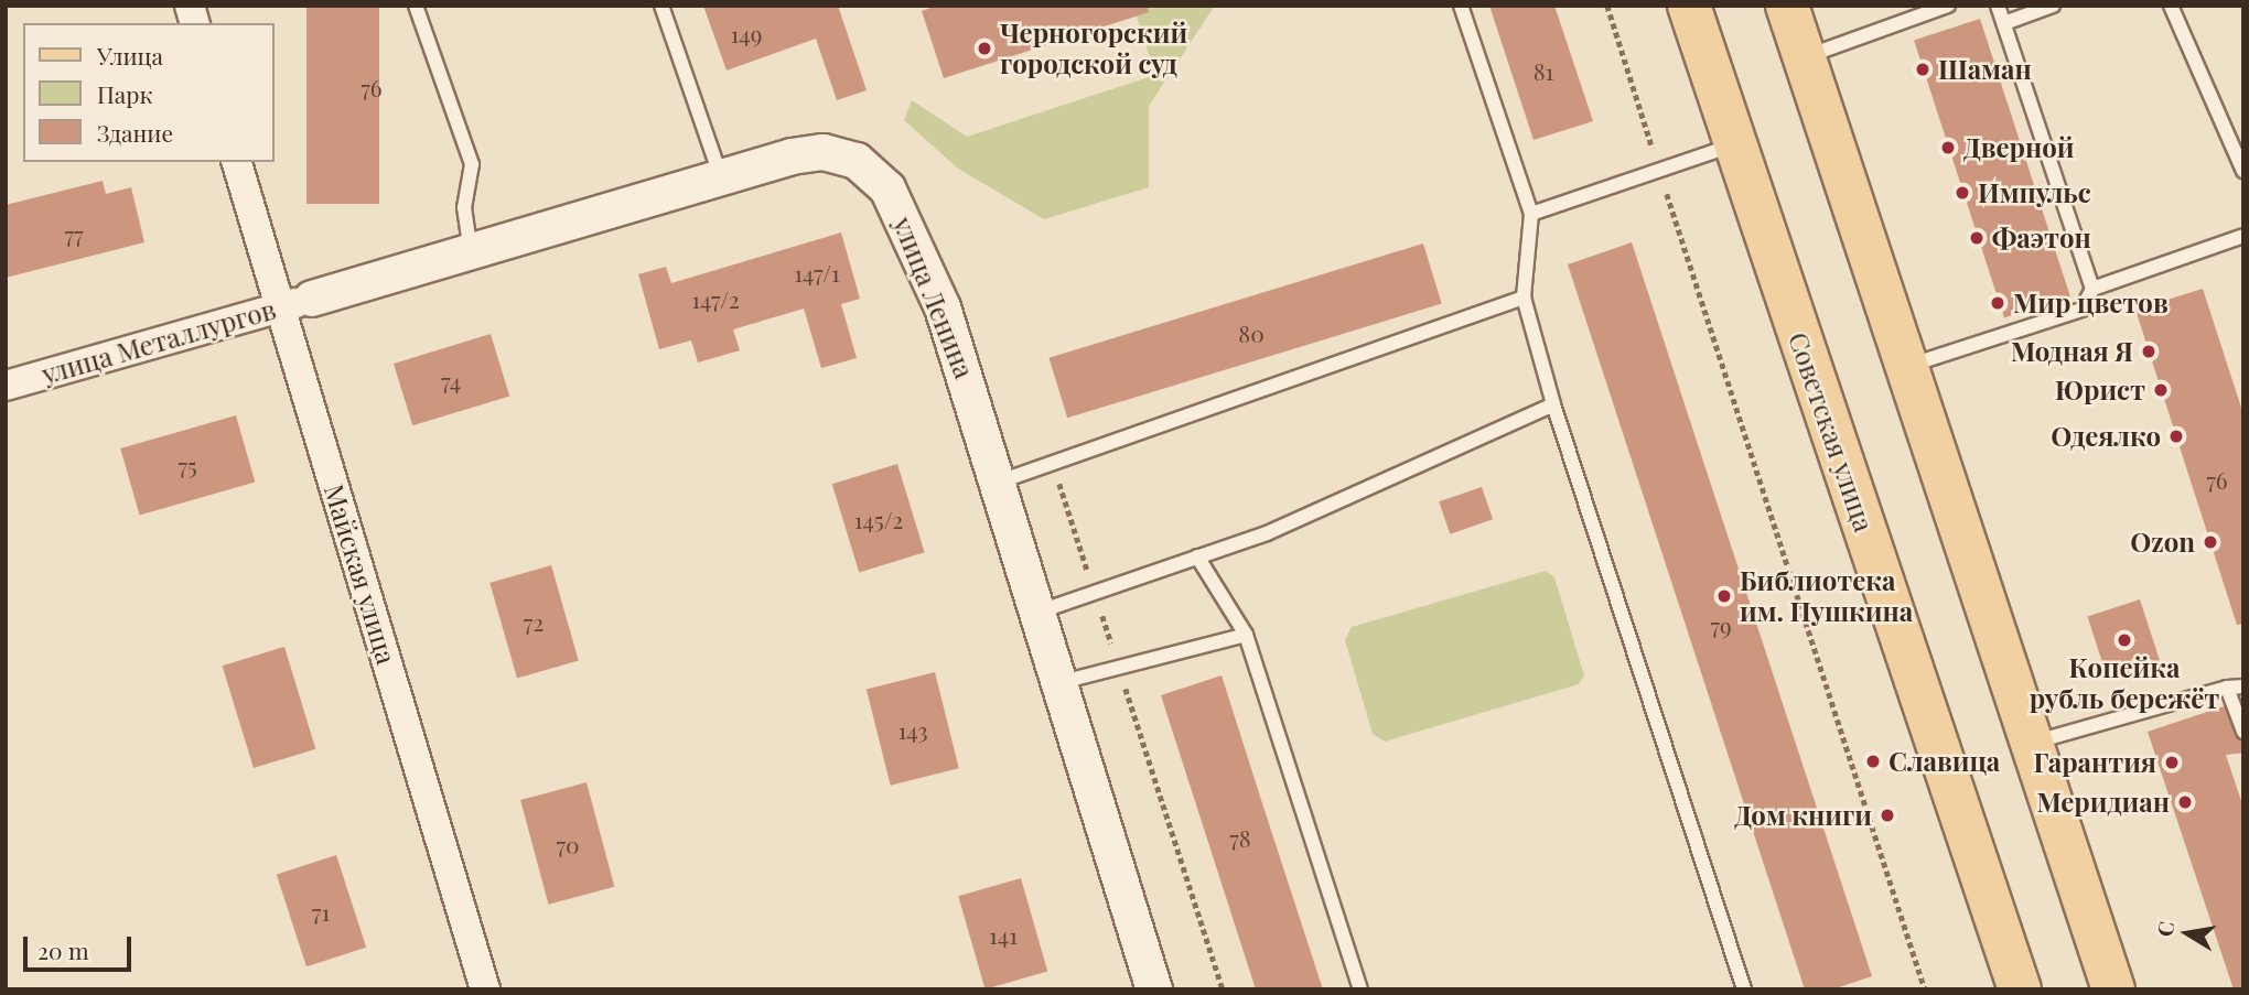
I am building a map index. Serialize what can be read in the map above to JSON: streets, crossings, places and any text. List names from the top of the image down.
{
  "streets": {
    "main road": ["Советская улица"],
    "street": ["улица Ленина", "улица Металлургов", "Майская улица"]
  },
  "crossings": [
    ["улица Ленина", "улица Металлургов"],
    ["улица Ленина", "Майская улица"],
    ["улица Металлургов", "Майская улица"]
  ],
  "places": [
    "Черногорский городской суд",
    "Шаман",
    "Дверной",
    "Импульс",
    "Фаэтон",
    "Мир цветов",
    "Модная Я",
    "Юрист",
    "Одеялко",
    "Ozon",
    "Библиотека им. Пушкина",
    "Копейка рубль бережёт",
    "Славица",
    "Гарантия",
    "Меридиан",
    "Дом книги"
  ],
  "house_numbers": [
    "149",
    "81",
    "76",
    "77",
    "147/1",
    "147/2",
    "80",
    "74",
    "75",
    "76",
    "145/2",
    "72",
    "79",
    "143",
    "78",
    "70",
    "71",
    "141"
  ],
  "legend": ["Улица", "Парк", "Здание"],
  "scale_bar": "20 m",
  "north": "left"
}
